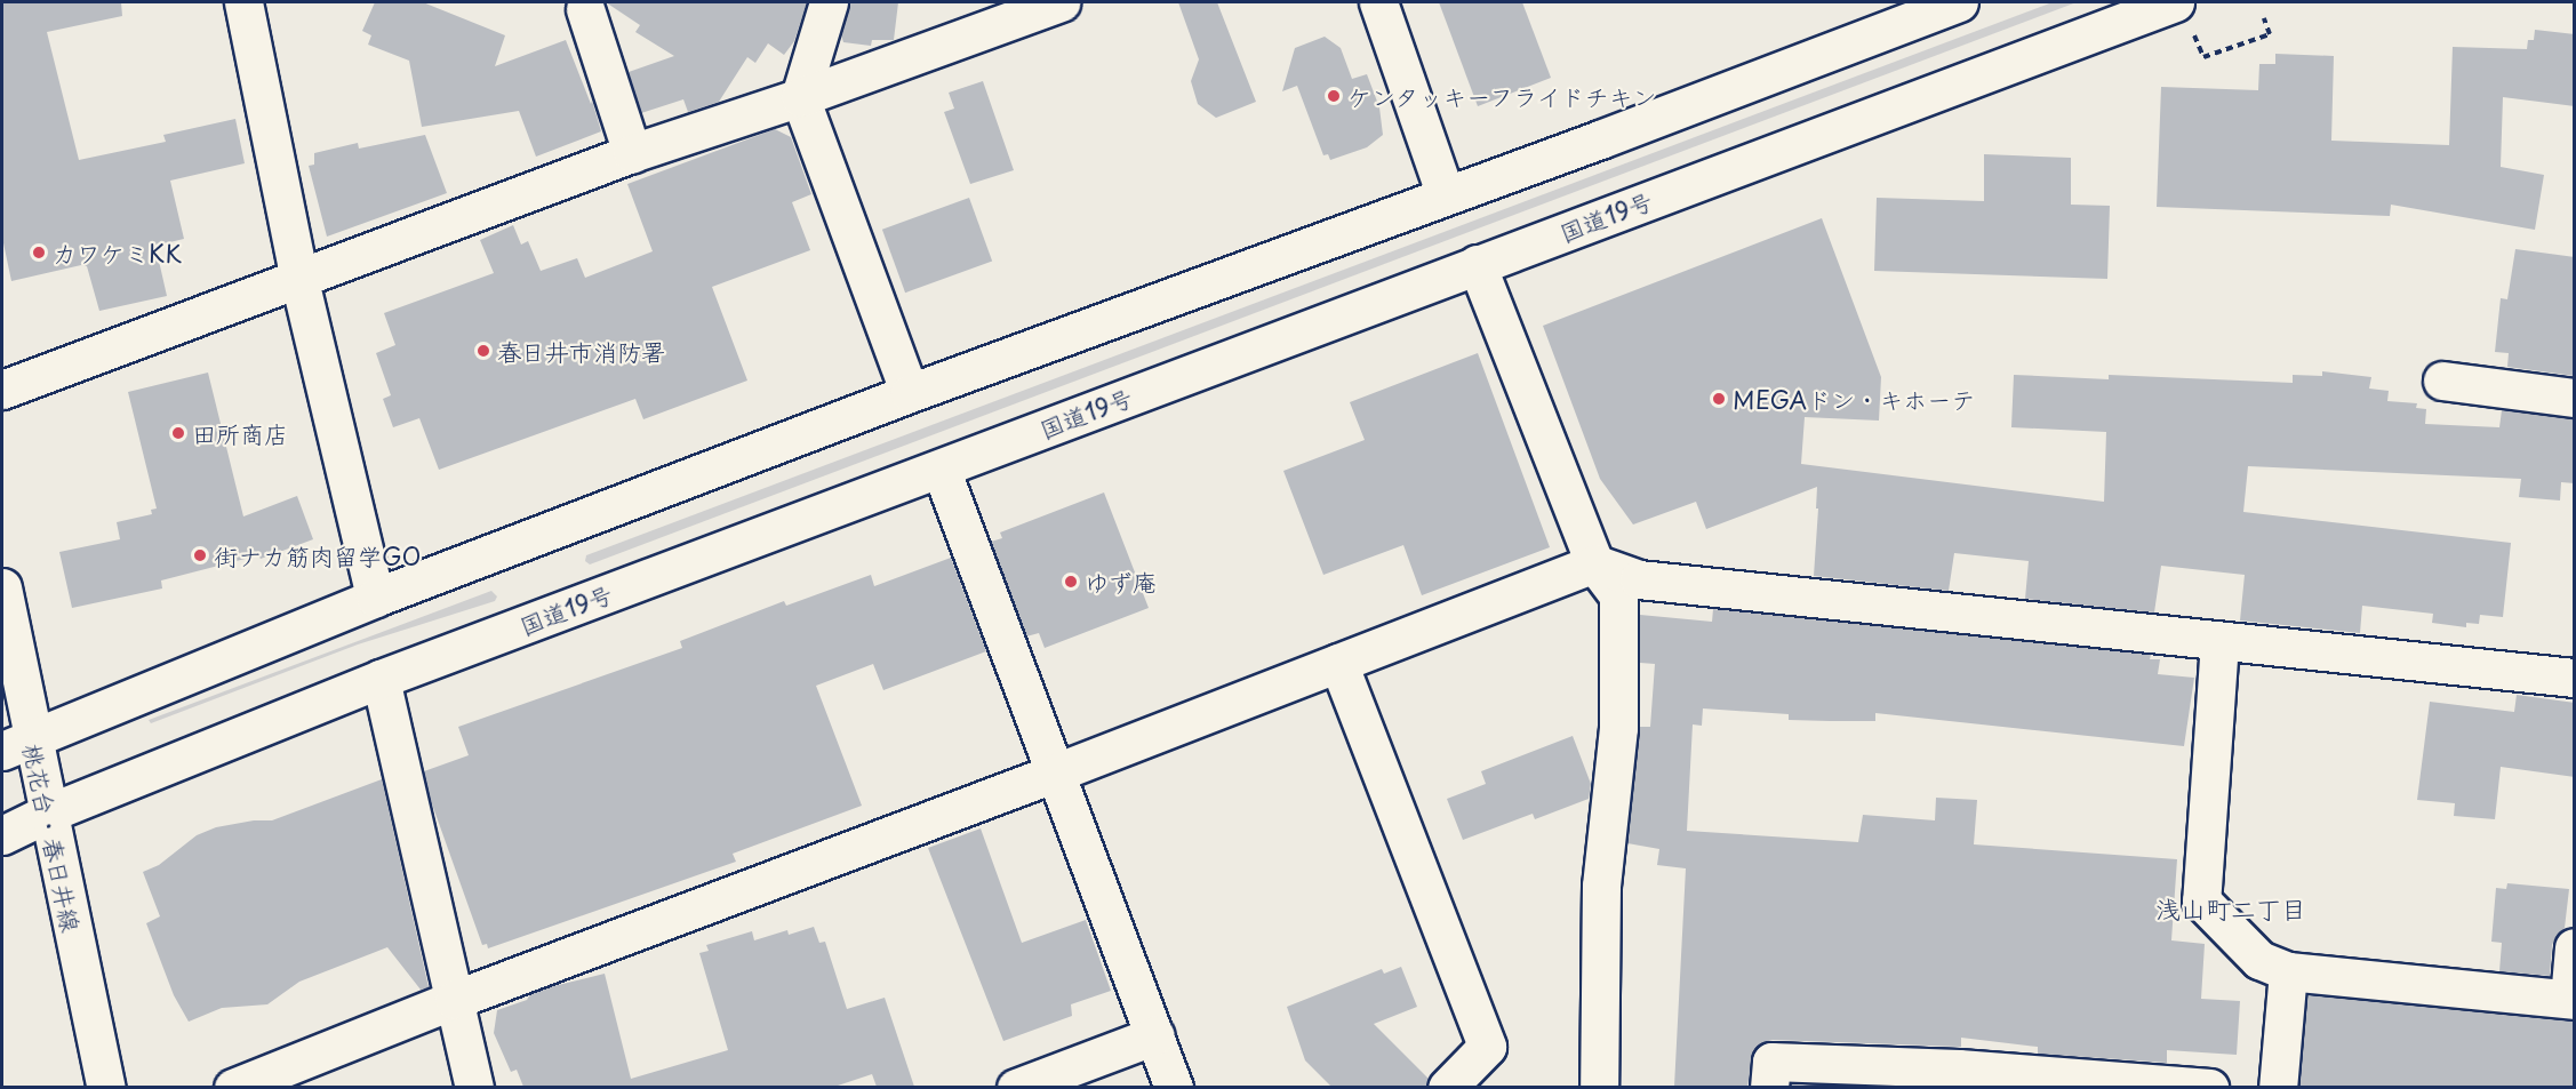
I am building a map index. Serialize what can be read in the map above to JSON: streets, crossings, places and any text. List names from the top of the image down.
{
  "streets": {
    "main road": ["国道19号", "桃花台・春日井線"]
  },
  "crossings": [
    ["国道19号", "桃花台・春日井線"]
  ],
  "districts": ["浅山町二丁目"],
  "places": [
    "ケンタッキーフライドチキン",
    "カワケミKK",
    "春日井市消防署",
    "MEGAドン・キホーテ",
    "田所商店",
    "街ナカ筋肉留学GO",
    "ゆず庵"
  ]
}
